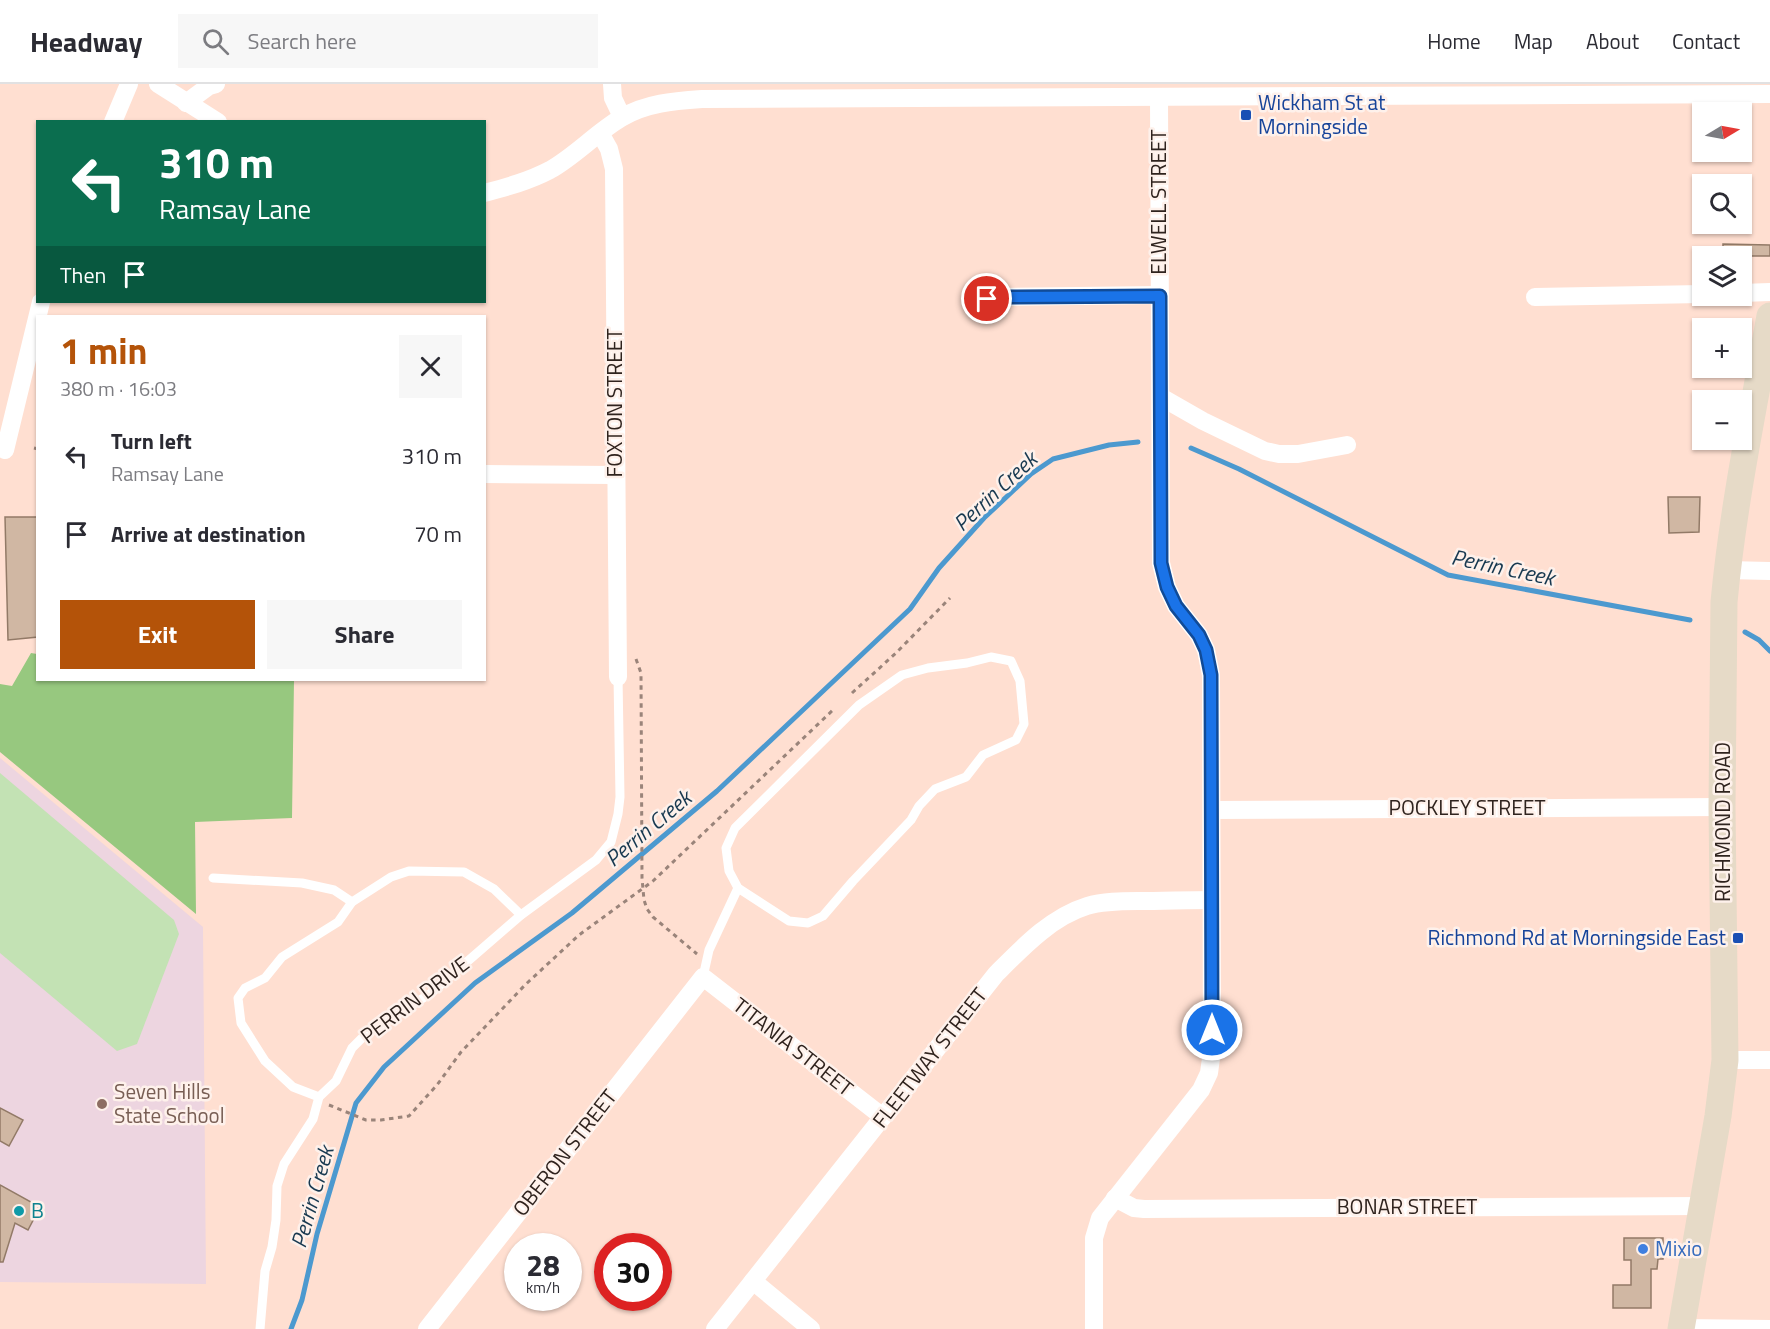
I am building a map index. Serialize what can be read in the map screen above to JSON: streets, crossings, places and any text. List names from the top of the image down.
{
  "streets": {
    "main road": ["RICHMOND ROAD"],
    "street": [
      "ELWELL STREET",
      "FOXTON STREET",
      "POCKLEY STREET",
      "TITANIA STREET",
      "FLEETWAY STREET",
      "OBERON STREET",
      "BONAR STREET"
    ],
    "lane": ["PERRIN DRIVE"]
  },
  "crossings": [
    ["ELWELL STREET", "POCKLEY STREET"],
    ["ELWELL STREET", "FLEETWAY STREET"],
    ["ELWELL STREET", "BONAR STREET"],
    ["FOXTON STREET", "PERRIN DRIVE"],
    ["POCKLEY STREET", "RICHMOND ROAD"],
    ["RICHMOND ROAD", "BONAR STREET"],
    ["TITANIA STREET", "FLEETWAY STREET"],
    ["TITANIA STREET", "OBERON STREET"]
  ],
  "water": ["Perrin Creek"],
  "places": {
    "transit": ["Wickham St at Morningside", "Richmond Rd at Morningside East"],
    "other": ["Seven Hills State School", "B", "Mixio"]
  },
  "north": "right",
  "page": {
    "header": "Headway",
    "search": "Search here",
    "nav": [
      "Home",
      "Map",
      "About",
      "Contact"
    ],
    "map_buttons": ["+", "−"],
    "turn": ["310 m", "Ramsay Lane"],
    "then": "Then",
    "heading": ["1 min", "380 m · 16:03"],
    "list": [
      {
        "name": "Turn left",
        "note": "Ramsay Lane",
        "value": "310 m"
      },
      {
        "name": "Arrive at destination",
        "value": "70 m"
      }
    ],
    "buttons": ["Exit", "Share"],
    "speed": "28 km/h",
    "limit": "30"
  }
}
